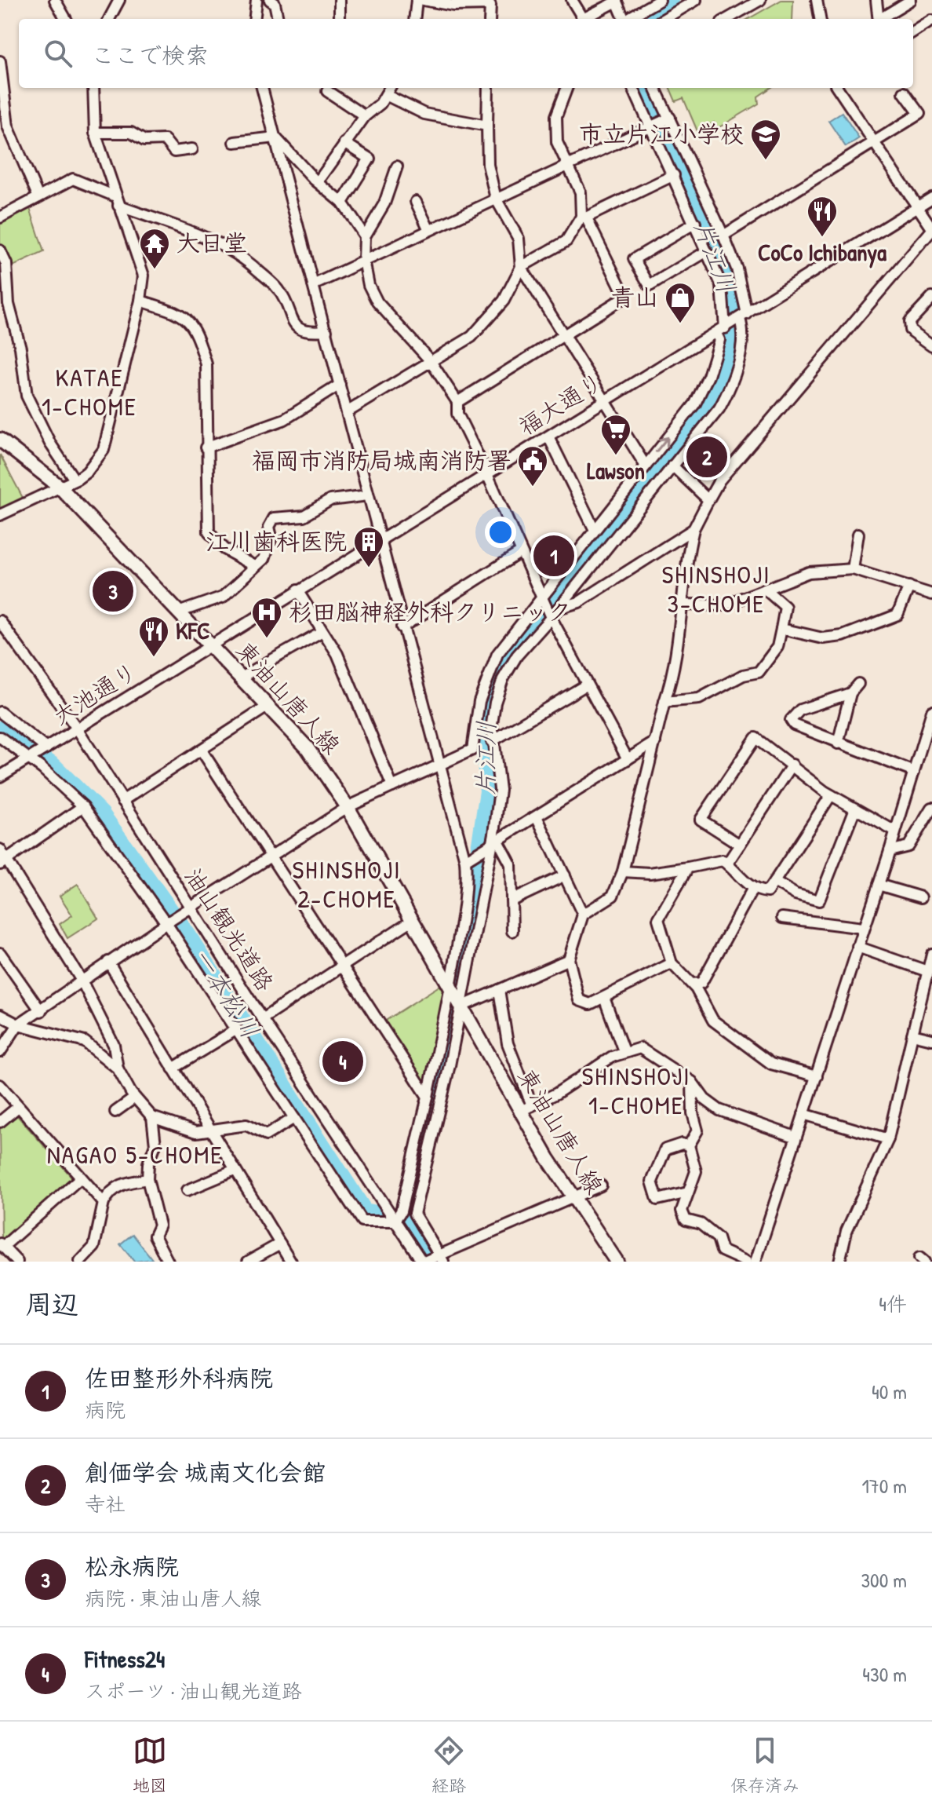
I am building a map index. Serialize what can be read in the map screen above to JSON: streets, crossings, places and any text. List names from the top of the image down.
{
  "streets": {
    "main road": ["東油山唐人線"],
    "street": ["福大通り", "大池通り", "油山観光道路"]
  },
  "crossings": [
    ["福大通り", "大池通り"],
    ["福大通り", "東油山唐人線"],
    ["大池通り", "東油山唐人線"],
    ["大池通り", "油山観光道路"]
  ],
  "districts": [
    "KATAE 1-CHOME",
    "SHINSHOJI 3-CHOME",
    "SHINSHOJI 2-CHOME",
    "SHINSHOJI 1-CHOME",
    "NAGAO 5-CHOME"
  ],
  "water": ["片江川", "一本松川"],
  "places": {
    "school or university": ["市立片江小学校"],
    "restaurant": ["CoCo Ichibanya", "KFC"],
    "temple": ["大日堂"],
    "shop": ["青山"],
    "supermarket": ["Lawson"],
    "public building": ["福岡市消防局城南消防署"],
    "building": ["江川歯科医院"],
    "hospital": ["杉田脳神経外科クリニック"]
  },
  "page": {
    "search": "ここで検索",
    "pins": [
      "2",
      "1",
      "3",
      "4"
    ],
    "heading": ["周辺", "4件"],
    "list": [
      {
        "mark": "1",
        "name": "佐田整形外科病院",
        "note": "病院",
        "value": "40 m"
      },
      {
        "mark": "2",
        "name": "創価学会 城南文化会館",
        "note": "寺社",
        "value": "170 m"
      },
      {
        "mark": "3",
        "name": "松永病院",
        "note": "病院 · 東油山唐人線",
        "value": "300 m"
      },
      {
        "mark": "4",
        "name": "Fitness24",
        "note": "スポーツ · 油山観光道路",
        "value": "430 m"
      }
    ],
    "nav": ["地図", "経路", "保存済み"]
  }
}
